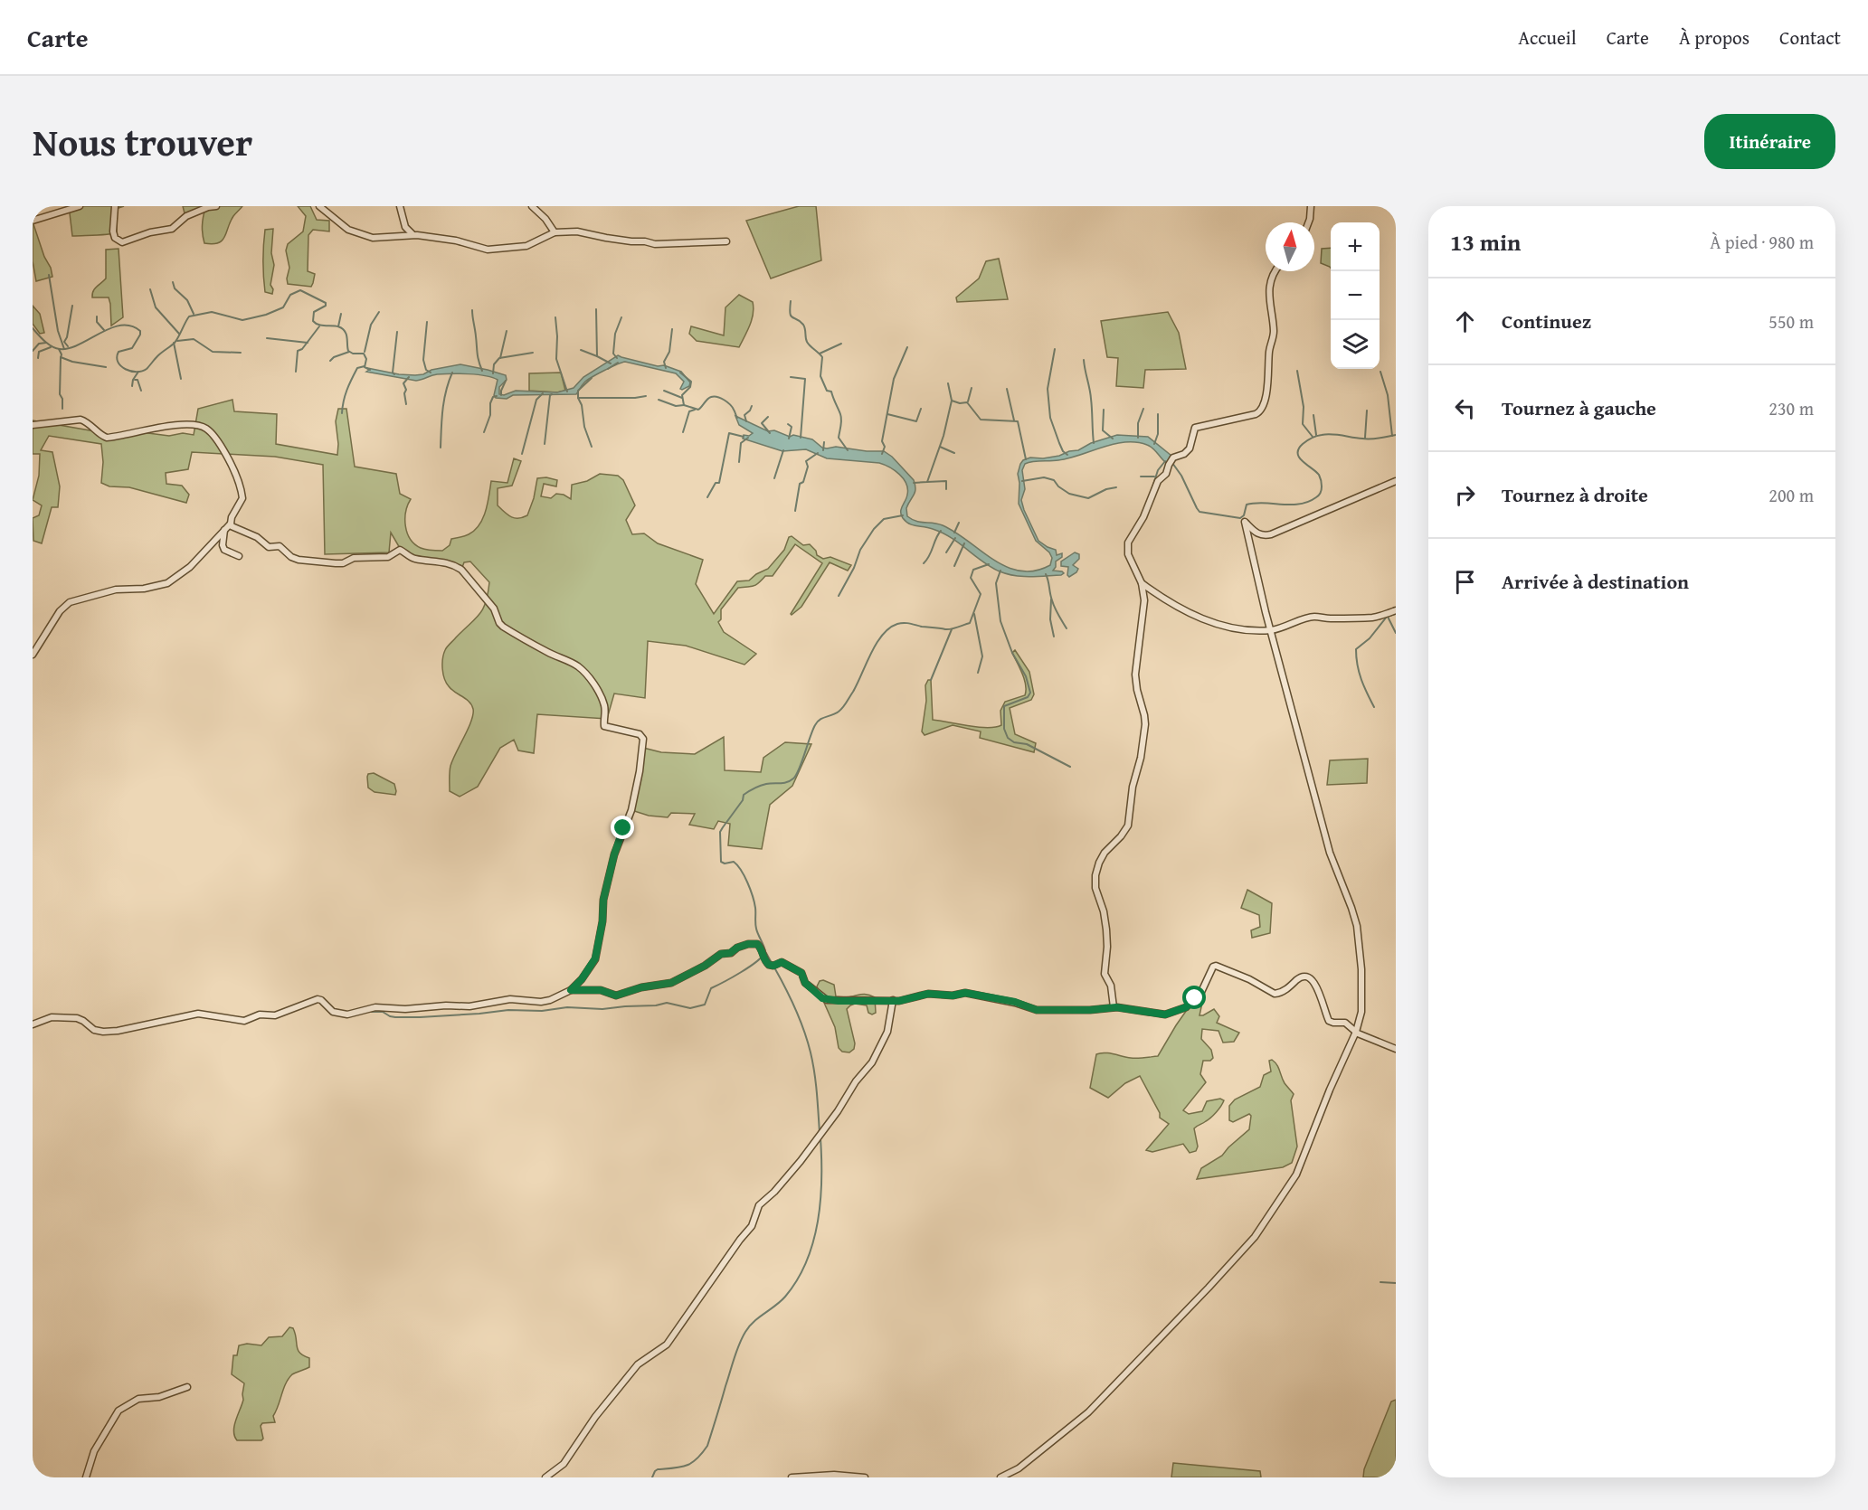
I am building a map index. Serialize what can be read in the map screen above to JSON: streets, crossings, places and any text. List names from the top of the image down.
{
  "north": "top",
  "page": {
    "header": "Carte",
    "nav": [
      "Accueil",
      "Carte",
      "À propos",
      "Contact"
    ],
    "title": "Nous trouver",
    "buttons": "Itinéraire",
    "heading": ["13 min", "À pied · 980 m"],
    "map_buttons": ["+", "−"],
    "list": [
      ["Continuez", "550 m"],
      ["Tournez à gauche", "230 m"],
      ["Tournez à droite", "200 m"],
      "Arrivée à destination"
    ]
  }
}
